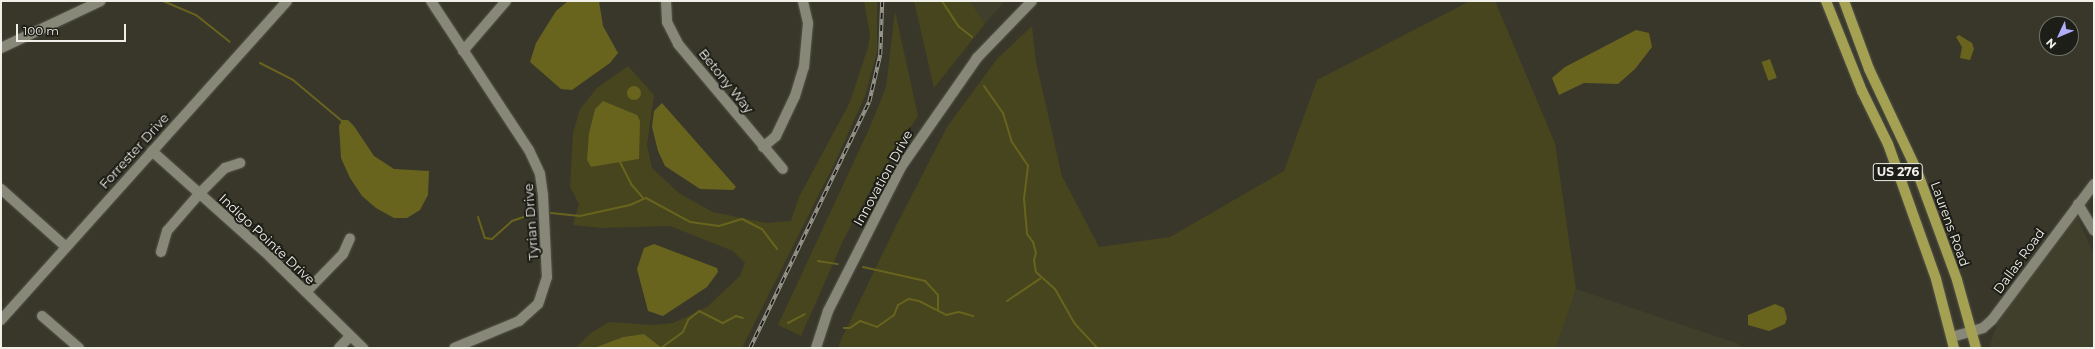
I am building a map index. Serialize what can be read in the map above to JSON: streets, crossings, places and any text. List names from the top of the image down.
{
  "streets": {
    "main road": ["US 276", "Laurens Road"],
    "street": [
      "Betony Way",
      "Forrester Drive",
      "Innovation Drive",
      "Tyrian Drive",
      "Indigo Pointe Drive",
      "Dallas Road"
    ]
  },
  "crossings": [
    ["Forrester Drive", "Indigo Pointe Drive"],
    ["US 276", "Dallas Road"],
    ["Laurens Road", "Dallas Road"]
  ],
  "scale_bar": "100 m",
  "north": "bottom left"
}
